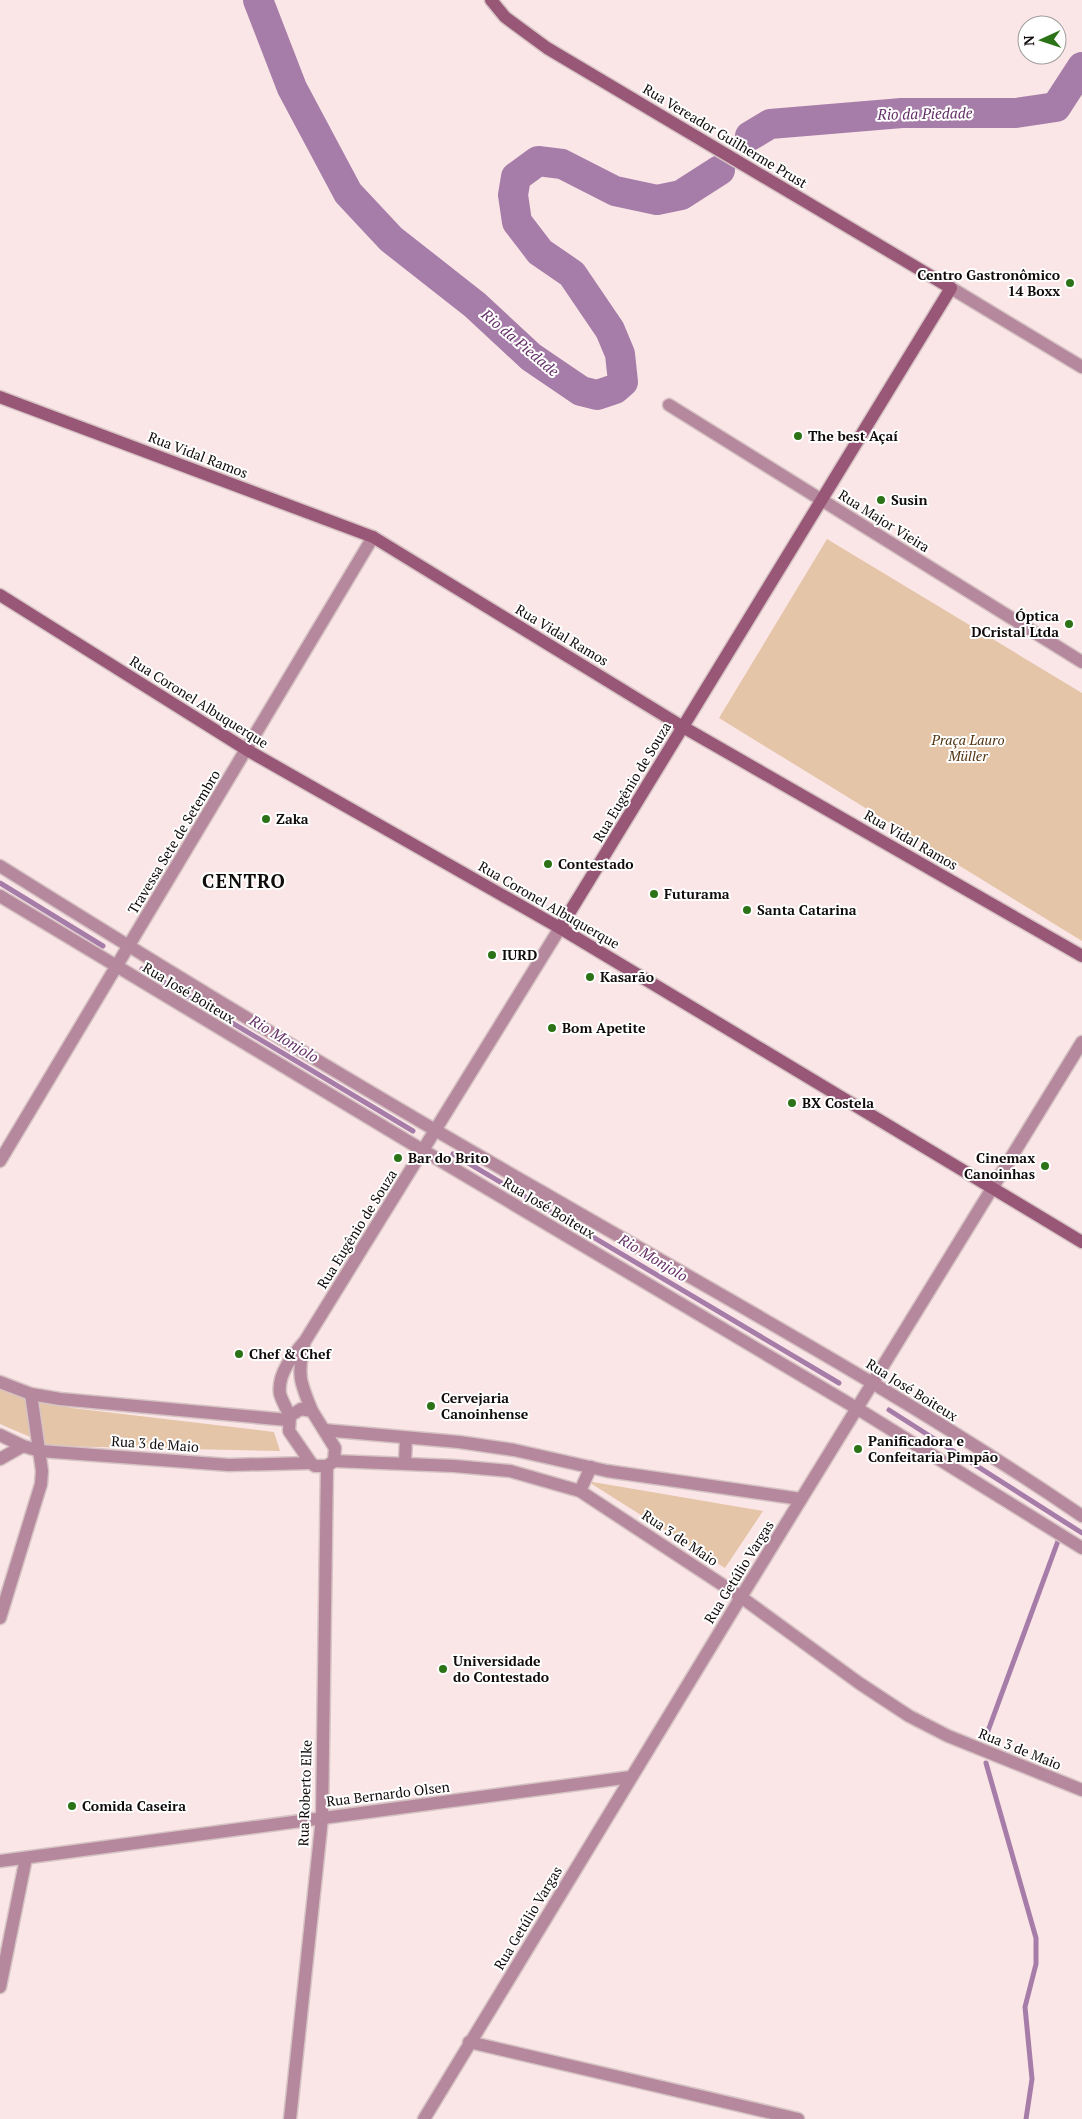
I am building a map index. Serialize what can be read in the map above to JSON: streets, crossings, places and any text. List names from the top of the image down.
{
  "streets": {
    "main road": [
      "Rua Vereador Guilherme Prust",
      "Rua Vidal Ramos",
      "Rua Coronel Albuquerque",
      "Rua Eugênio de Souza"
    ],
    "street": [
      "Rua Major Vieira",
      "Travessa Sete de Setembro",
      "Rua José Boiteux",
      "Rua 3 de Maio",
      "Rua Getúlio Vargas",
      "Rua Roberto Elke",
      "Rua Bernardo Olsen"
    ]
  },
  "crossings": [
    ["Rua Vereador Guilherme Prust", "Rua Eugênio de Souza"],
    ["Rua Vidal Ramos", "Rua Eugênio de Souza"],
    ["Rua Vidal Ramos", "Travessa Sete de Setembro"],
    ["Rua Major Vieira", "Rua Eugênio de Souza"],
    ["Rua Coronel Albuquerque", "Rua Eugênio de Souza"],
    ["Rua Coronel Albuquerque", "Travessa Sete de Setembro"],
    ["Rua Coronel Albuquerque", "Rua Getúlio Vargas"],
    ["Rua Eugênio de Souza", "Rua José Boiteux"],
    ["Rua Eugênio de Souza", "Rua 3 de Maio"],
    ["Rua Eugênio de Souza", "Rua Roberto Elke"],
    ["Travessa Sete de Setembro", "Rua José Boiteux"],
    ["Rua José Boiteux", "Rua Getúlio Vargas"],
    ["Rua 3 de Maio", "Rua Getúlio Vargas"],
    ["Rua 3 de Maio", "Rua Roberto Elke"],
    ["Rua Getúlio Vargas", "Rua Bernardo Olsen"],
    ["Rua Roberto Elke", "Rua Bernardo Olsen"]
  ],
  "districts": ["CENTRO"],
  "water": ["Rio da Piedade", "Rio Monjolo"],
  "parks": ["Praça Lauro Müller"],
  "places": [
    "Centro Gastronômico 14 Boxx",
    "The best Açaí",
    "Susin",
    "Óptica DCristal Ltda",
    "Zaka",
    "Contestado",
    "Futurama",
    "Santa Catarina",
    "IURD",
    "Kasarão",
    "Bom Apetite",
    "BX Costela",
    "Bar do Brito",
    "Cinemax Canoinhas",
    "Chef & Chef",
    "Cervejaria Canoinhense",
    "Panificadora e Confeitaria Pimpão",
    "Universidade do Contestado",
    "Comida Caseira"
  ],
  "north": "left"
}
